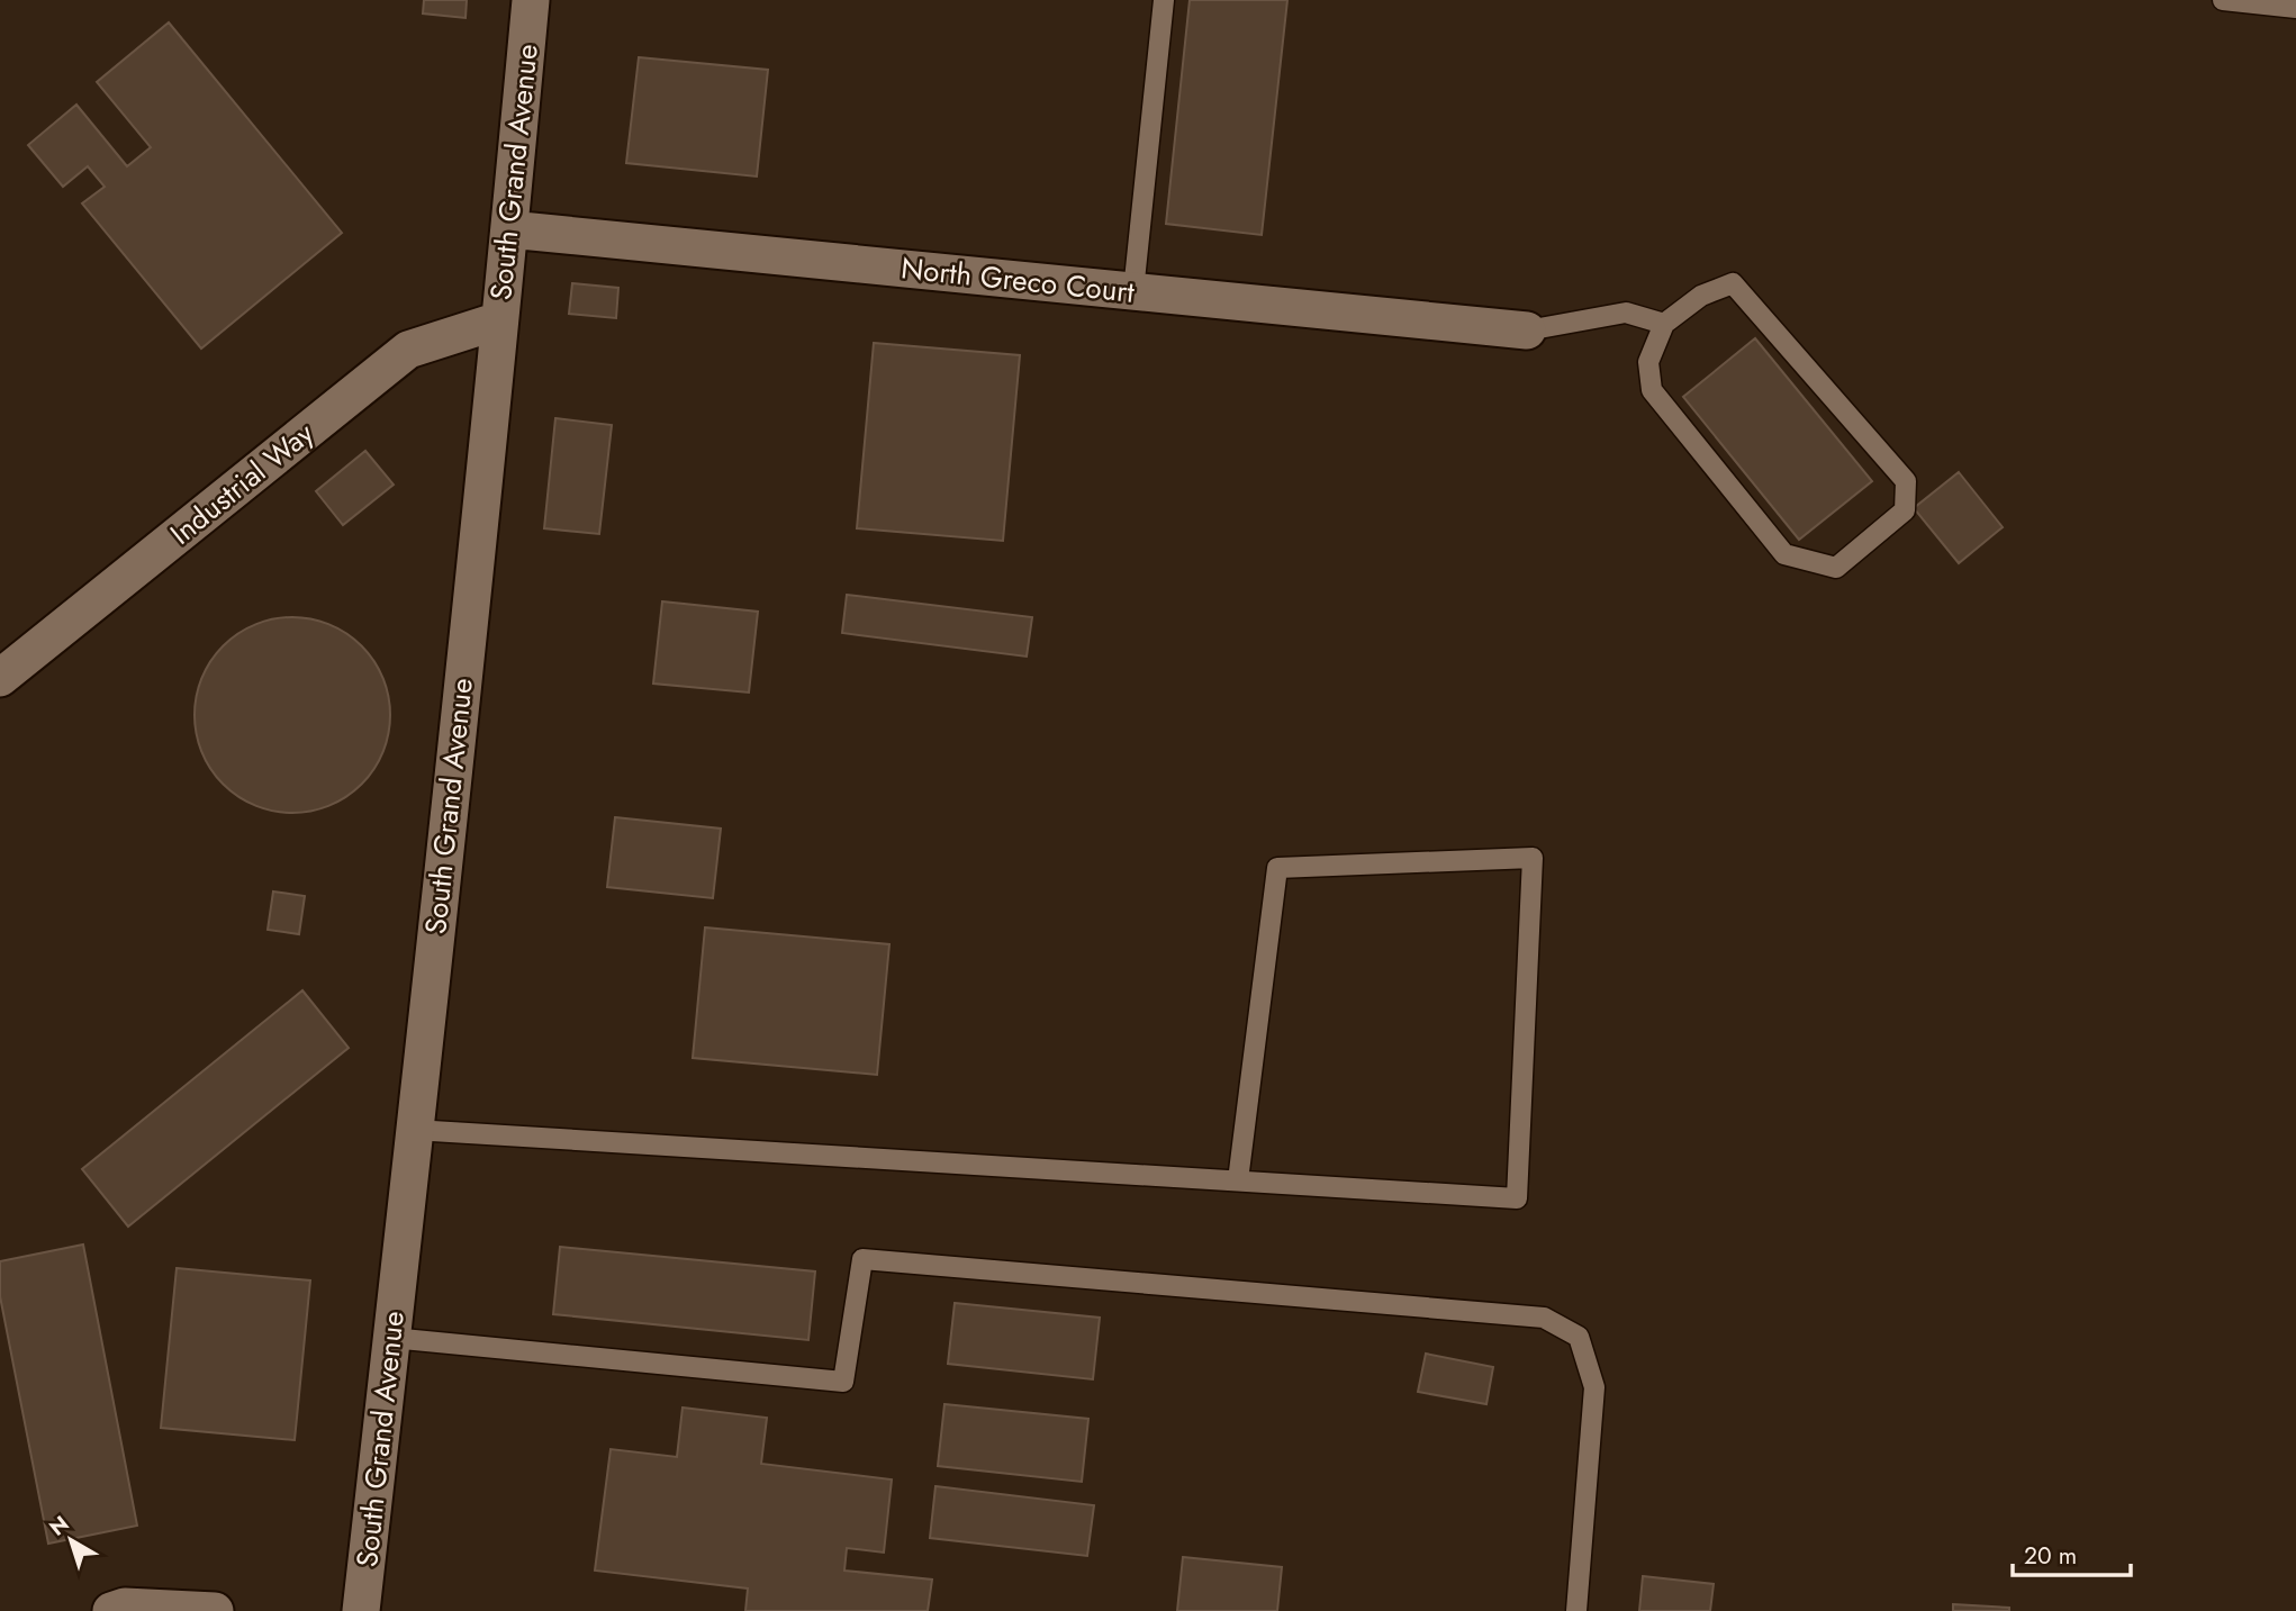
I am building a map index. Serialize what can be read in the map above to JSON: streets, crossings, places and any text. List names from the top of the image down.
{
  "streets": {
    "street": ["South Grand Avenue", "North Greco Court", "Industrial Way"]
  },
  "crossings": [
    ["South Grand Avenue", "North Greco Court"],
    ["South Grand Avenue", "Industrial Way"]
  ],
  "scale_bar": "20 m",
  "north": "top left"
}
